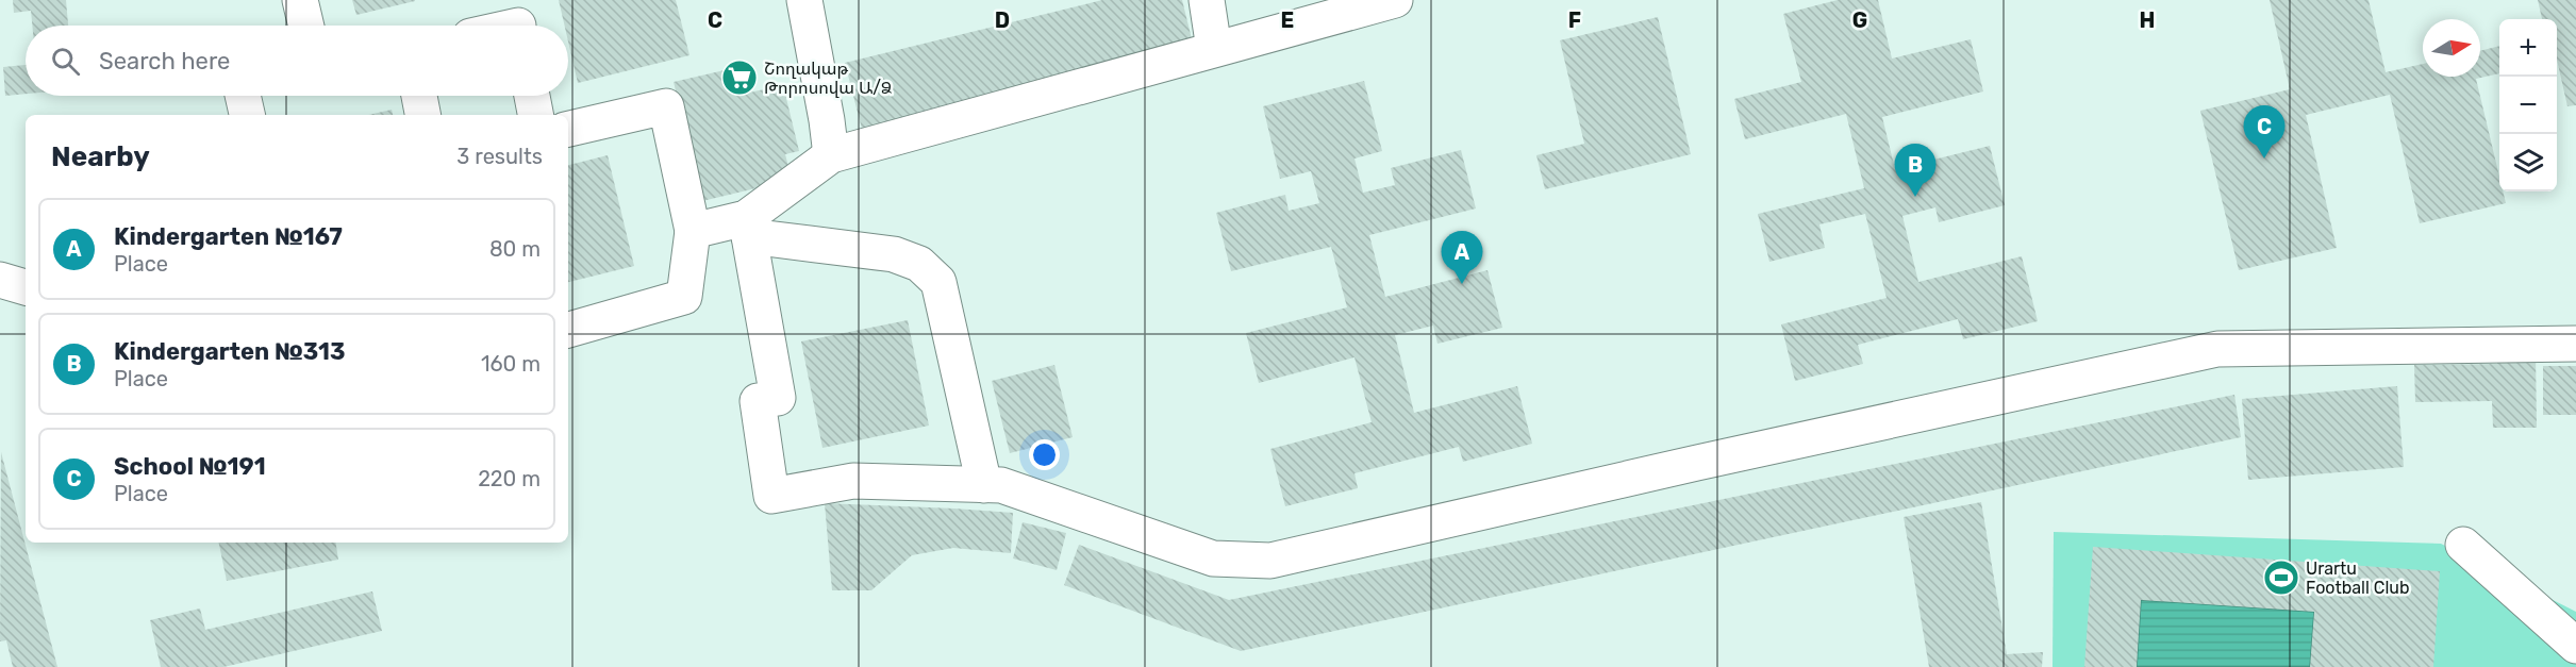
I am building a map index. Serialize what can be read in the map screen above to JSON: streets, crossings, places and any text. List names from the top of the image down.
{
  "places": {
    "supermarket": ["Շողակաթ Թորոսովա Ա/Ձ"],
    "sports": ["Urartu Football Club"]
  },
  "north": "right",
  "page": {
    "map_buttons": ["+", "−"],
    "search": "Search here",
    "pins": ["C", "B", "A"],
    "heading": ["Nearby", "3 results"],
    "list": [
      {
        "mark": "A",
        "name": "Kindergarten №167",
        "note": "Place",
        "value": "80 m"
      },
      {
        "mark": "B",
        "name": "Kindergarten №313",
        "note": "Place",
        "value": "160 m"
      },
      {
        "mark": "C",
        "name": "School №191",
        "note": "Place",
        "value": "220 m"
      }
    ]
  },
  "grid": {
    "columns": [
      "C",
      "D",
      "E",
      "F",
      "G",
      "H"
    ]
  }
}
